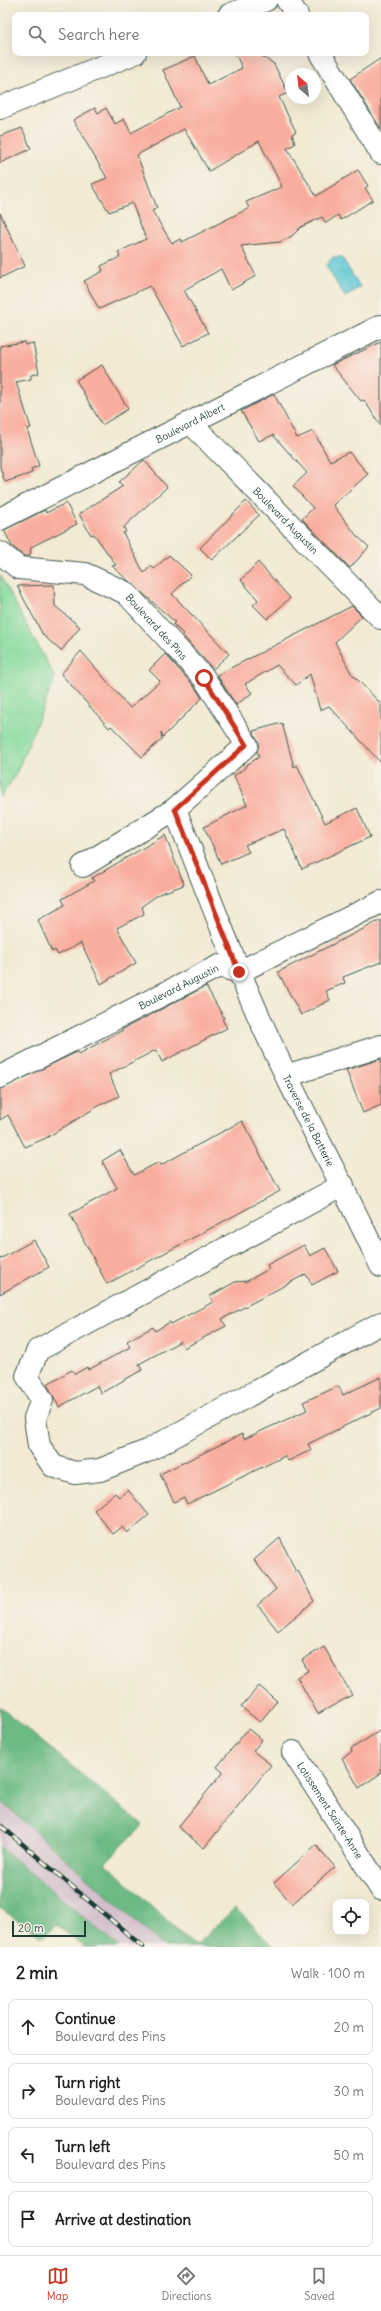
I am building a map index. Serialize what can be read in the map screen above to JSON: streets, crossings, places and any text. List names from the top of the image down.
{
  "streets": {
    "street": [
      "Boulevard Albert",
      "Boulevard Augustin",
      "Boulevard des Pins",
      "Traverse de la Batterie",
      "Lotissement Sainte-Anne"
    ]
  },
  "crossings": [
    ["Boulevard Albert", "Boulevard Augustin"],
    ["Boulevard Augustin", "Traverse de la Batterie"]
  ],
  "scale_bar": "20 m",
  "north": "top left",
  "page": {
    "search": "Search here",
    "scale": "20 m",
    "heading": ["2 min", "Walk · 100 m"],
    "list": [
      ["Continue", "Boulevard des Pins", "20 m"],
      ["Turn right", "Boulevard des Pins", "30 m"],
      ["Turn left", "Boulevard des Pins", "50 m"],
      "Arrive at destination"
    ],
    "nav": ["Map", "Directions", "Saved"]
  }
}
